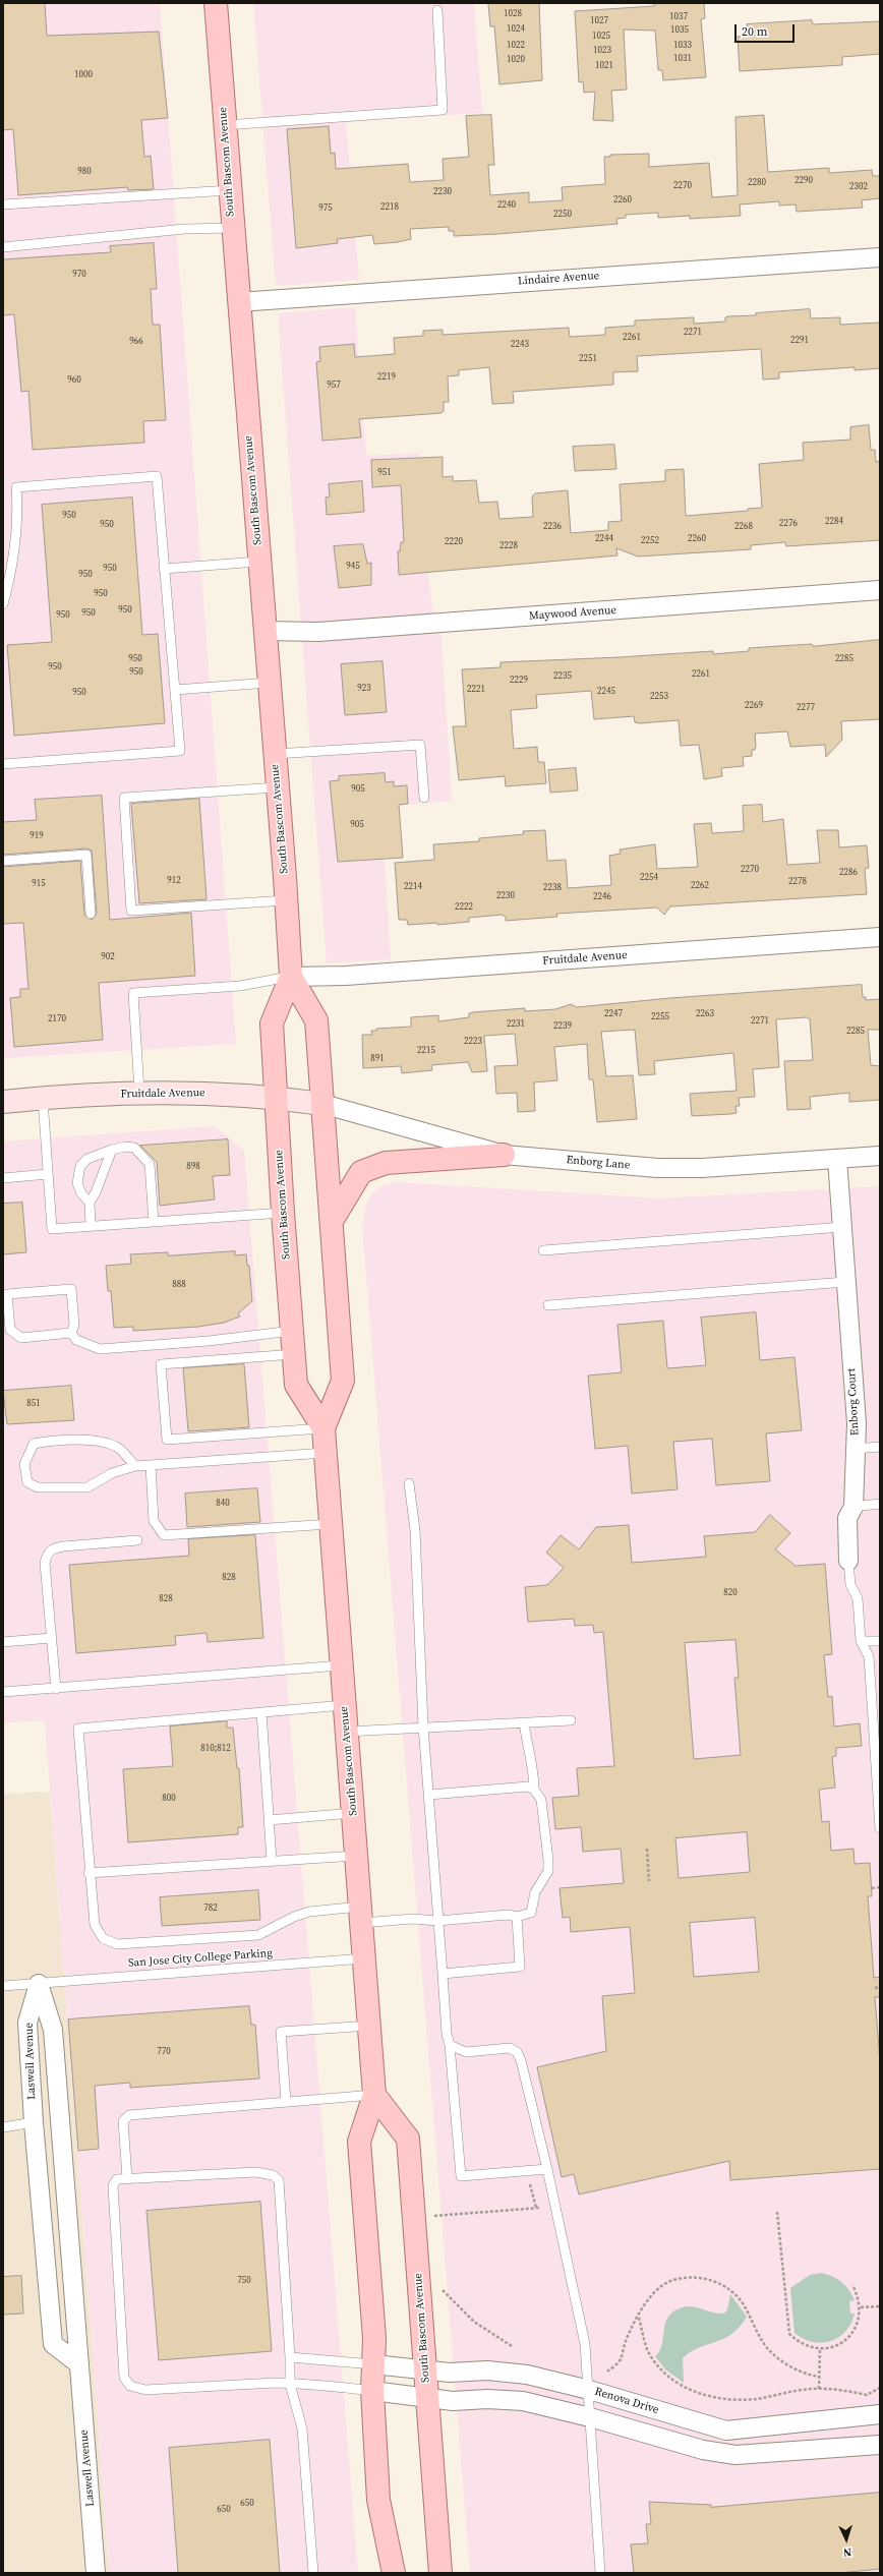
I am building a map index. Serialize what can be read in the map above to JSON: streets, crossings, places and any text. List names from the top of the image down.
{
  "streets": {
    "main road": ["South Bascom Avenue"],
    "street": [
      "Lindaire Avenue",
      "Maywood Avenue",
      "Fruitdale Avenue",
      "Enborg Lane",
      "Enborg Court",
      "Laswell Avenue",
      "Renova Drive"
    ],
    "lane": ["San Jose City College Parking"]
  },
  "crossings": [
    ["South Bascom Avenue", "Lindaire Avenue"],
    ["South Bascom Avenue", "Maywood Avenue"],
    ["South Bascom Avenue", "Fruitdale Avenue"],
    ["South Bascom Avenue", "Enborg Lane"],
    ["South Bascom Avenue", "San Jose City College Parking"],
    ["South Bascom Avenue", "Renova Drive"],
    ["Fruitdale Avenue", "Enborg Lane"],
    ["Enborg Lane", "Enborg Court"],
    ["San Jose City College Parking", "Laswell Avenue"]
  ],
  "house_numbers": [
    "1028",
    "1037",
    "1027",
    "1024",
    "1035",
    "1025",
    "1022",
    "1033",
    "1023",
    "1031",
    "1020",
    "1021",
    "1000",
    "980",
    "2290",
    "2280",
    "2270",
    "2302",
    "2230",
    "2260",
    "2240",
    "2218",
    "975",
    "2250",
    "970",
    "2271",
    "2261",
    "2291",
    "966",
    "2243",
    "2251",
    "2219",
    "960",
    "957",
    "951",
    "950",
    "2284",
    "2276",
    "950",
    "2236",
    "2268",
    "2244",
    "2260",
    "2252",
    "2220",
    "2228",
    "945",
    "950",
    "950",
    "950",
    "950",
    "950",
    "950",
    "950",
    "2285",
    "950",
    "950",
    "2261",
    "2235",
    "2229",
    "923",
    "2221",
    "2245",
    "950",
    "2253",
    "2269",
    "2277",
    "905",
    "905",
    "919",
    "2270",
    "2286",
    "2254",
    "912",
    "2278",
    "915",
    "2262",
    "2214",
    "2238",
    "2230",
    "2246",
    "2222",
    "902",
    "2247",
    "2263",
    "2255",
    "2170",
    "2271",
    "2231",
    "2239",
    "2285",
    "2223",
    "2215",
    "891",
    "898",
    "888",
    "851",
    "840",
    "828",
    "820",
    "828",
    "810;812",
    "800",
    "782",
    "770",
    "750",
    "650",
    "650"
  ],
  "scale_bar": "20 m",
  "north": "bottom"
}
